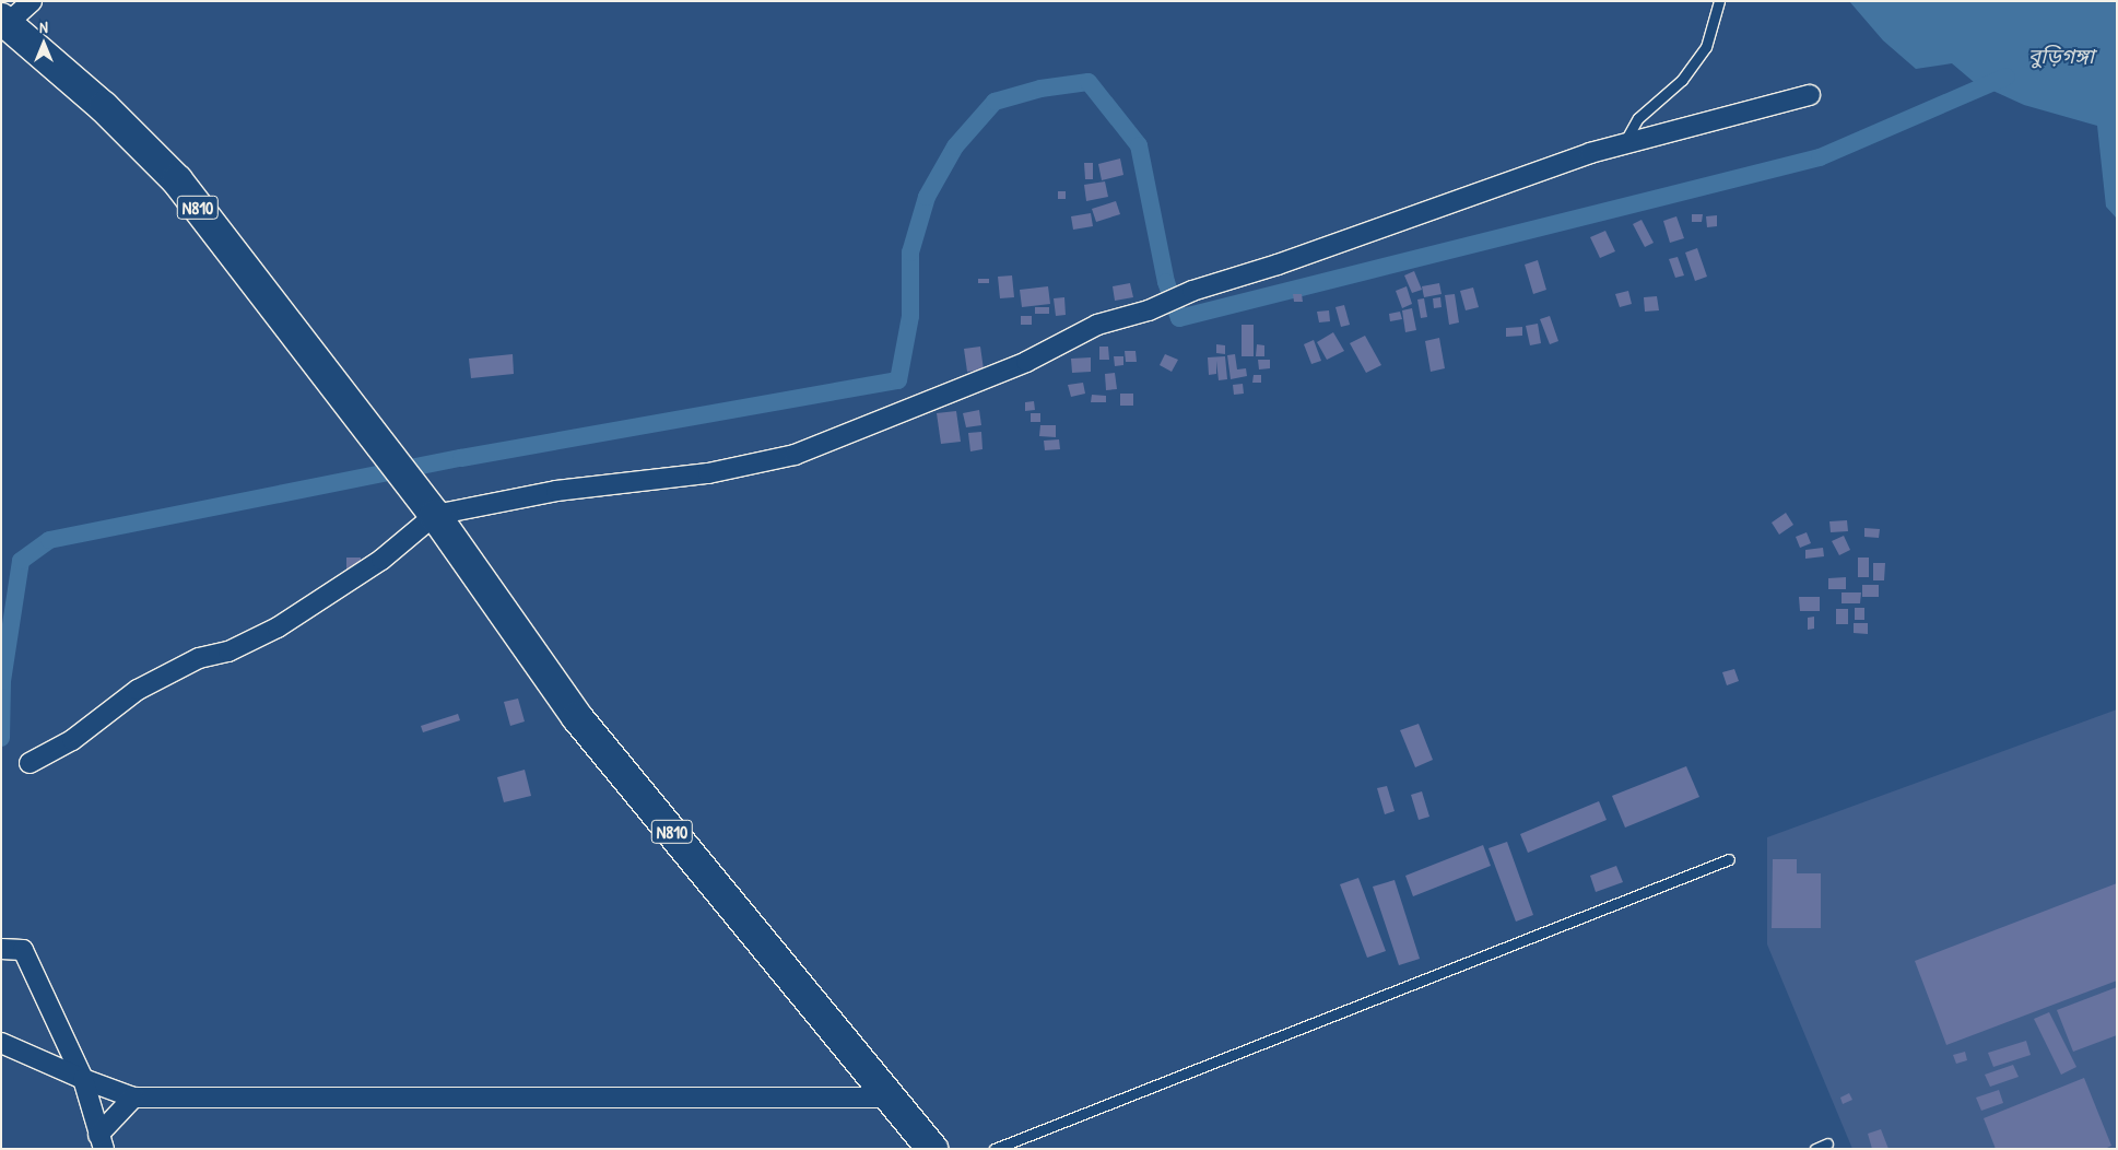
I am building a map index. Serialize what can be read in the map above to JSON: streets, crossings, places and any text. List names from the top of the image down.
{
  "streets": {
    "highway": ["N810"]
  },
  "water": ["বুড়িগঙ্গা"],
  "north": "top"
}
